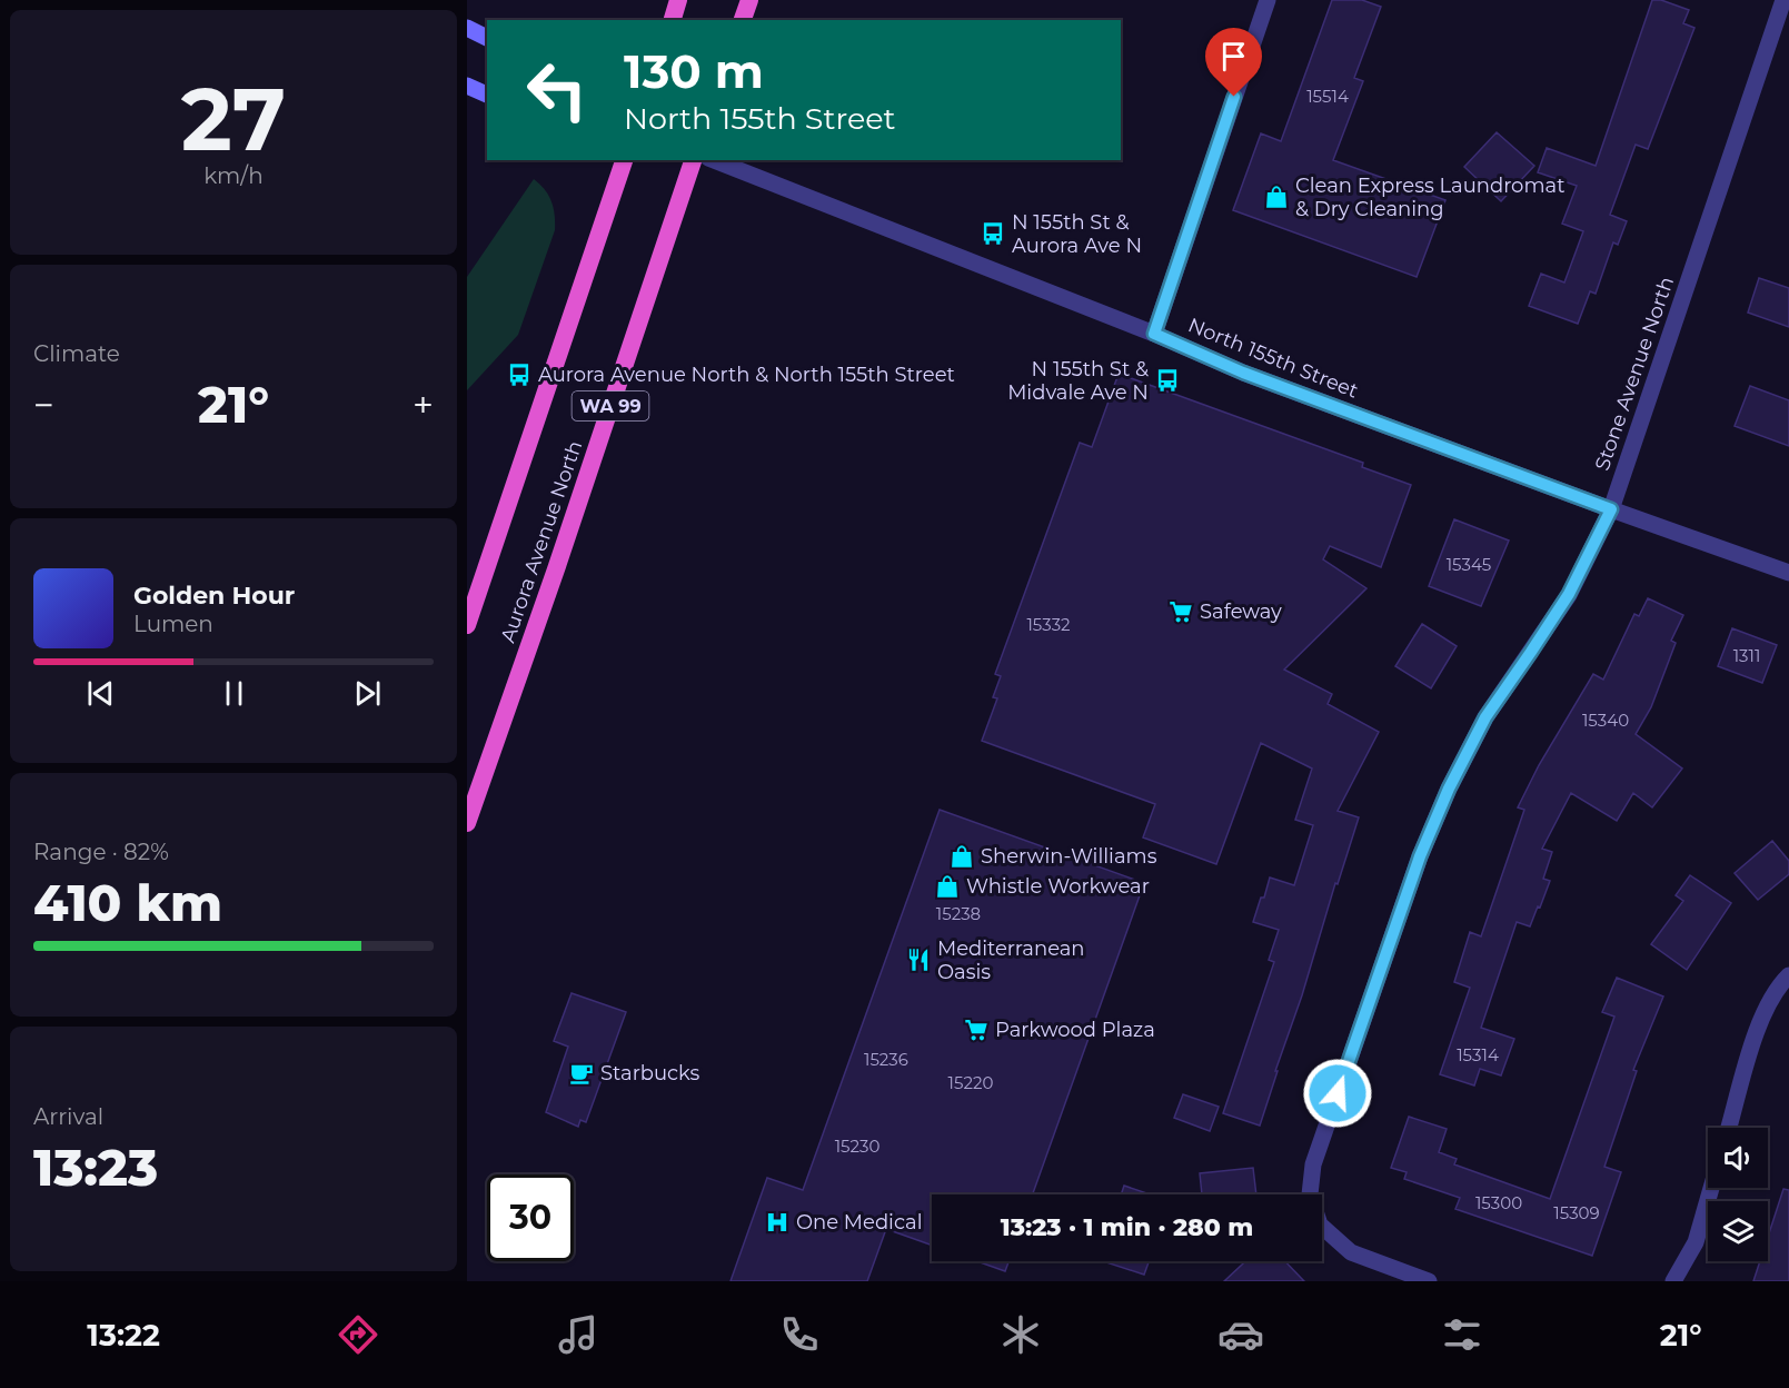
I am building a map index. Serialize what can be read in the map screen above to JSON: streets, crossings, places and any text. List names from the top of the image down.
{
  "streets": {
    "highway": ["WA 99", "Aurora Avenue North"],
    "street": ["North 155th Street", "Stone Avenue North"]
  },
  "crossings": [
    ["North 155th Street", "Stone Avenue North"]
  ],
  "places": {
    "shop": ["Clean Express Laundromat & Dry Cleaning", "Sherwin-Williams", "Whistle Workwear"],
    "bus stop": ["N 155th St & Aurora Ave N", "Aurora Avenue North & North 155th Street", "N 155th St & Midvale Ave N"],
    "supermarket": ["Safeway", "Parkwood Plaza"],
    "restaurant": ["Mediterranean Oasis"],
    "cafe": ["Starbucks"],
    "hospital": ["One Medical"]
  },
  "house_numbers": [
    "15514",
    "15345",
    "15332",
    "1311",
    "15340",
    "15238",
    "15314",
    "15236",
    "15220",
    "15230",
    "15300",
    "15309"
  ],
  "page": {
    "tile": [
      ["27", "km/h"],
      "Climate",
      ["Range · 82%", "410 km"],
      ["Arrival", "13:23"]
    ],
    "turn": ["130 m", "North 155th Street"],
    "heat": ["−", "21°", "+"],
    "song": ["Golden Hour", "Lumen"],
    "limit": "30",
    "trip": "13:23 · 1 min · 280 m",
    "tabs": ["13:22", "21°"]
  }
}
